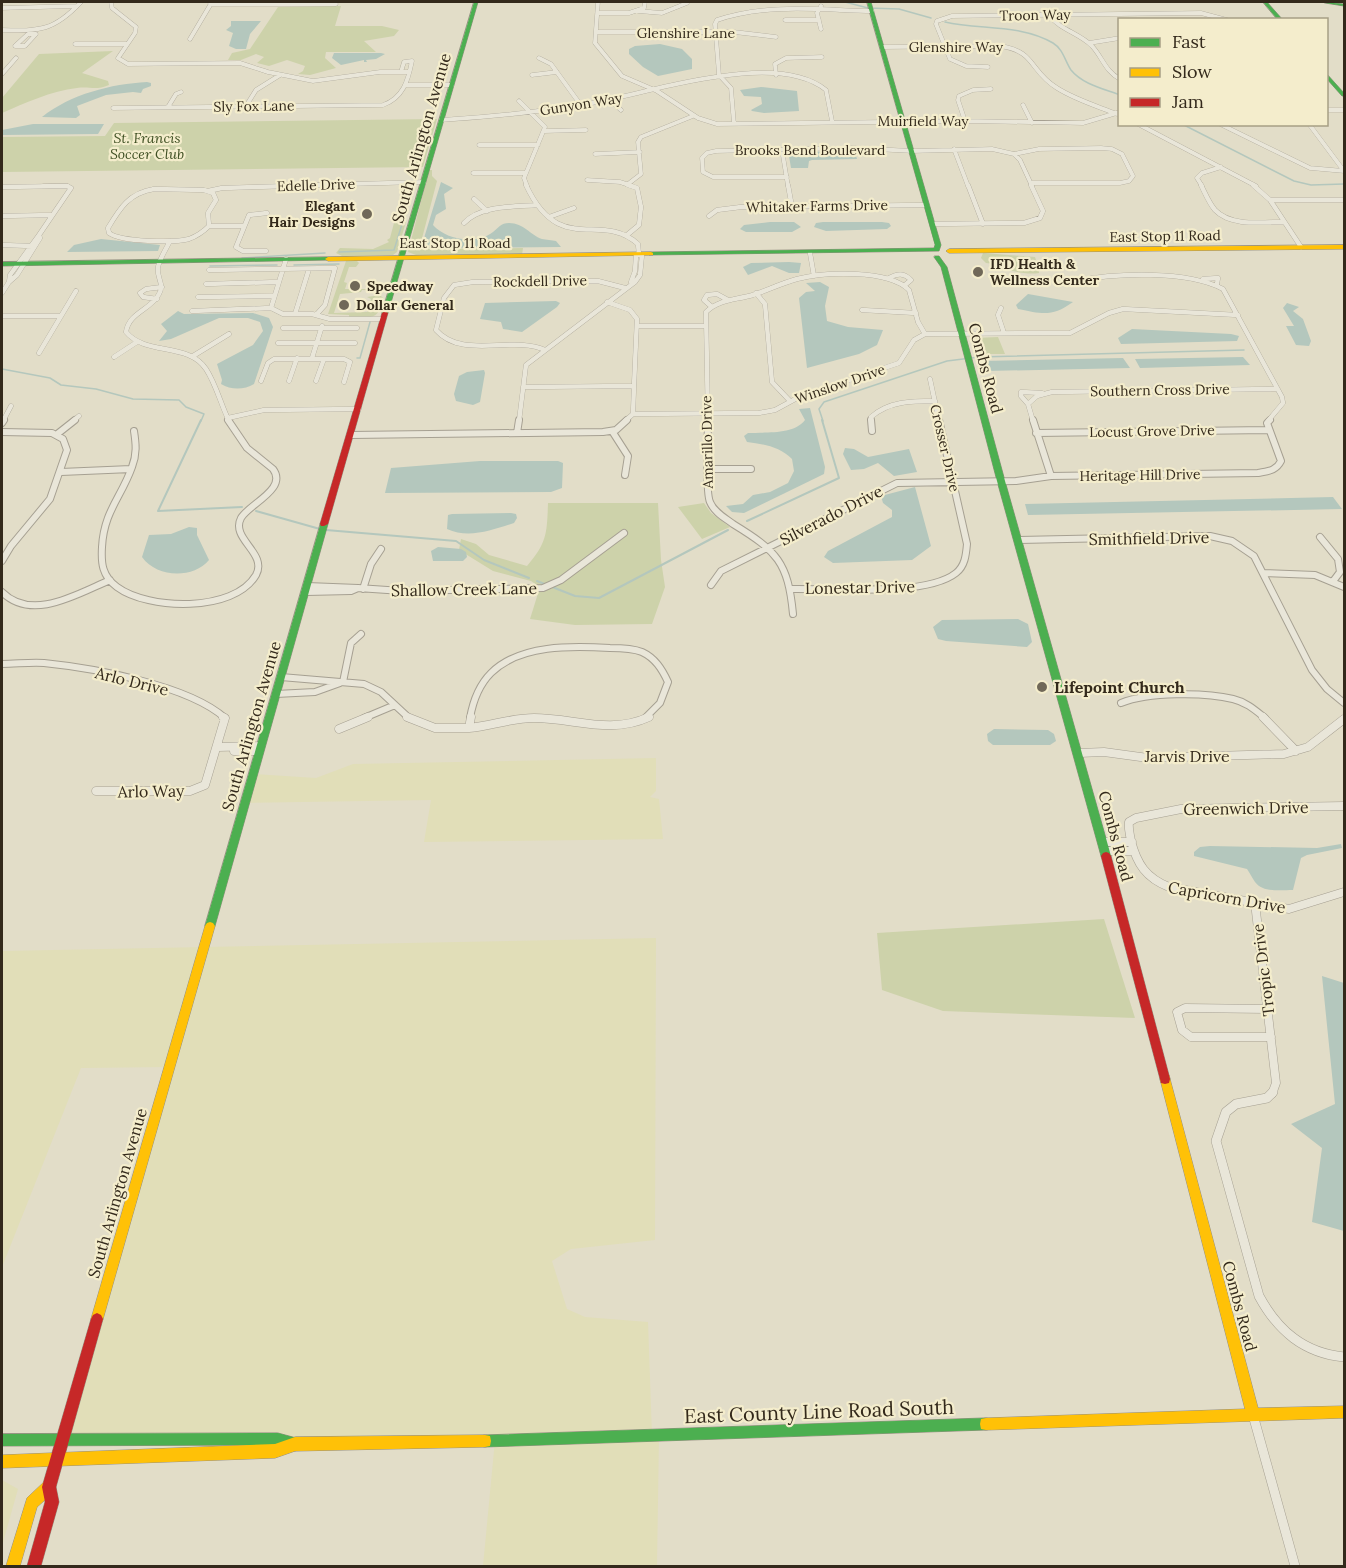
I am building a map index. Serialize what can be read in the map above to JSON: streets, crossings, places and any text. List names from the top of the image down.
{
  "streets": {
    "street": [
      "Troon Way",
      "Glenshire Lane",
      "Glenshire Way",
      "Gunyon Way",
      "Sly Fox Lane",
      "Muirfield Way",
      "South Arlington Avenue",
      "Brooks Bend Boulevard",
      "Edelle Drive",
      "Whitaker Farms Drive",
      "East Stop 11 Road",
      "Rockdell Drive",
      "Combs Road",
      "Winslow Drive",
      "Southern Cross Drive",
      "Locust Grove Drive",
      "Amarillo Drive",
      "Crosser Drive",
      "Heritage Hill Drive",
      "Silverado Drive",
      "Smithfield Drive",
      "Lonestar Drive",
      "Shallow Creek Lane",
      "Arlo Drive",
      "Jarvis Drive",
      "Arlo Way",
      "Greenwich Drive",
      "Capricorn Drive",
      "Tropic Drive",
      "East County Line Road South"
    ]
  },
  "crossings": [
    ["Troon Way", "Glenshire Way"],
    ["Glenshire Lane", "Muirfield Way"],
    ["Glenshire Way", "Muirfield Way"],
    ["Glenshire Way", "Combs Road"],
    ["Gunyon Way", "Muirfield Way"],
    ["Gunyon Way", "South Arlington Avenue"],
    ["Muirfield Way", "Combs Road"],
    ["South Arlington Avenue", "Edelle Drive"],
    ["South Arlington Avenue", "East Stop 11 Road"],
    ["South Arlington Avenue", "Shallow Creek Lane"],
    ["South Arlington Avenue", "East County Line Road South"],
    ["Brooks Bend Boulevard", "Combs Road"],
    ["Whitaker Farms Drive", "Combs Road"],
    ["East Stop 11 Road", "Combs Road"],
    ["Combs Road", "Heritage Hill Drive"],
    ["Combs Road", "Silverado Drive"],
    ["Combs Road", "Smithfield Drive"],
    ["Combs Road", "Jarvis Drive"],
    ["Combs Road", "East County Line Road South"],
    ["Winslow Drive", "Amarillo Drive"],
    ["Locust Grove Drive", "Heritage Hill Drive"],
    ["Amarillo Drive", "Silverado Drive"],
    ["Amarillo Drive", "Lonestar Drive"],
    ["Crosser Drive", "Silverado Drive"],
    ["Crosser Drive", "Lonestar Drive"],
    ["Heritage Hill Drive", "Silverado Drive"],
    ["Arlo Drive", "Arlo Way"],
    ["Greenwich Drive", "Capricorn Drive"],
    ["Capricorn Drive", "Tropic Drive"]
  ],
  "parks": ["St. Francis Soccer Club"],
  "places": [
    "Elegant Hair Designs",
    "IFD Health & Wellness Center",
    "Speedway",
    "Dollar General",
    "Lifepoint Church"
  ],
  "legend": ["Fast", "Slow", "Jam"]
}
